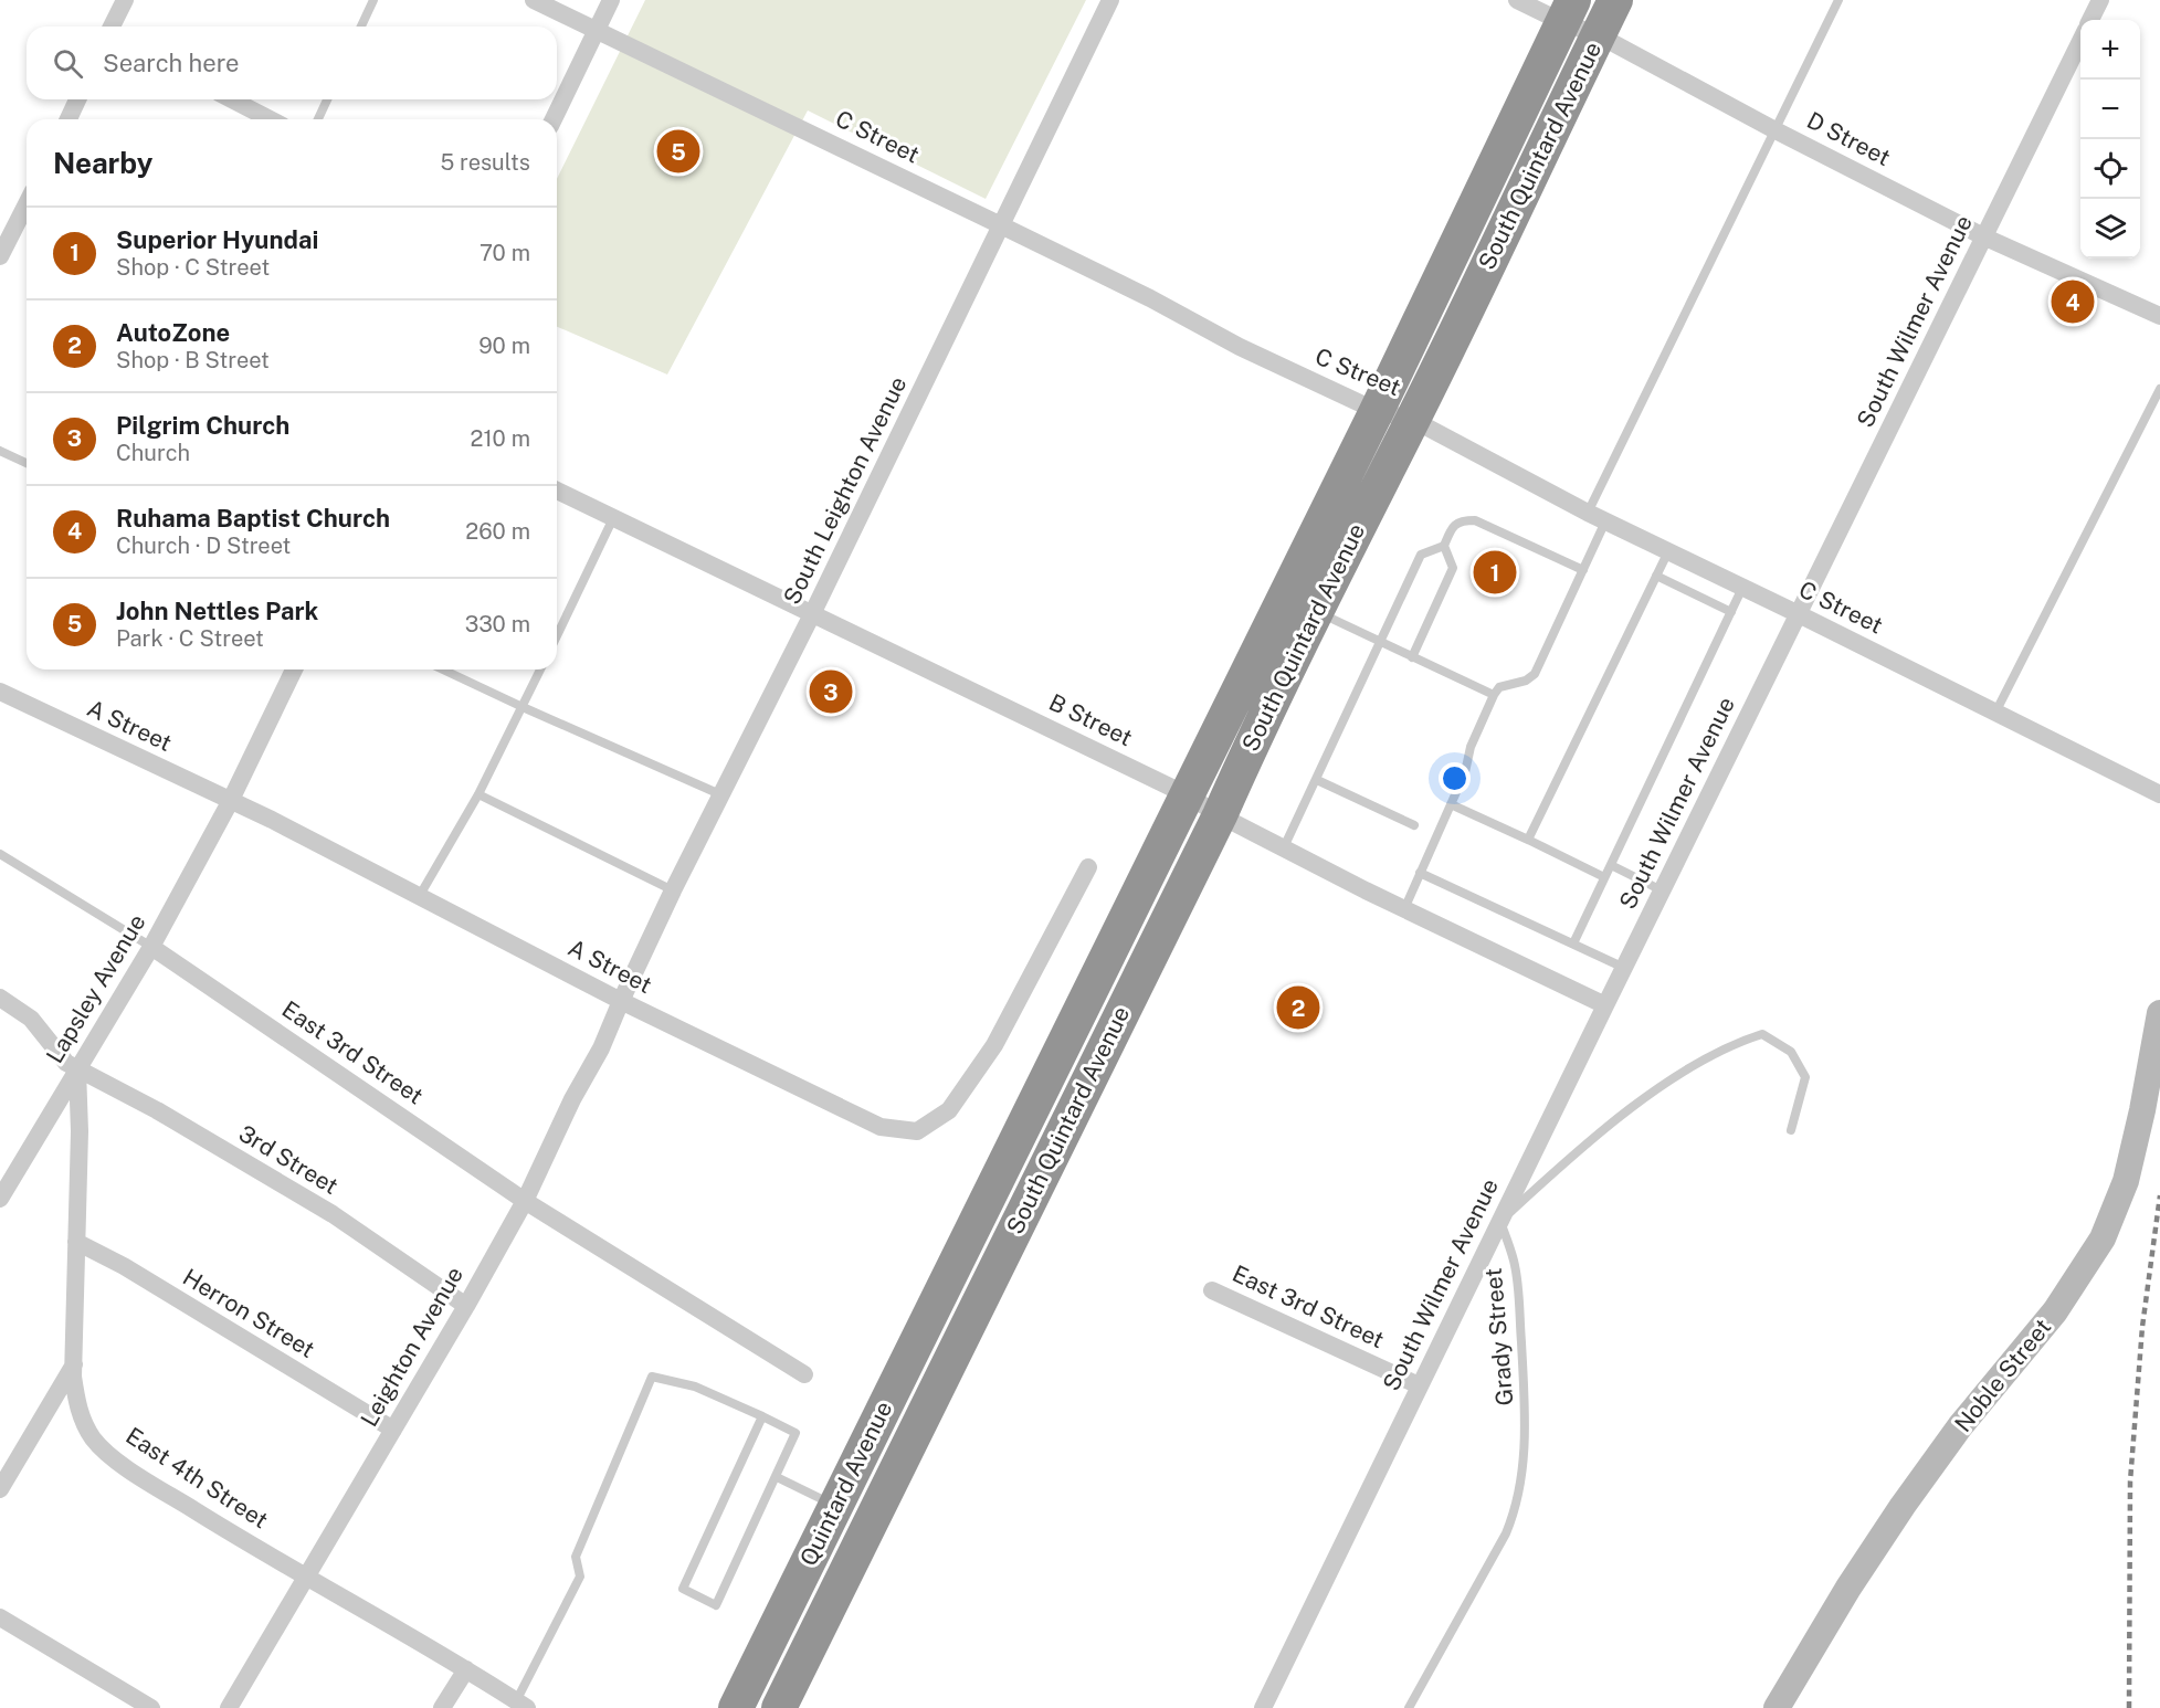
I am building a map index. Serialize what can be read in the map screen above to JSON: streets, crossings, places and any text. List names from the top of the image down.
{
  "streets": {
    "highway": ["South Quintard Avenue", "Quintard Avenue"],
    "main road": ["Noble Street"],
    "street": [
      "C Street",
      "D Street",
      "South Wilmer Avenue",
      "South Leighton Avenue",
      "B Street",
      "A Street",
      "Lapsley Avenue",
      "East 3rd Street",
      "3rd Street",
      "Herron Street",
      "Leighton Avenue",
      "East 4th Street"
    ],
    "lane": ["Grady Street"]
  },
  "crossings": [
    ["C Street", "South Quintard Avenue"],
    ["C Street", "South Wilmer Avenue"],
    ["C Street", "South Leighton Avenue"],
    ["D Street", "South Quintard Avenue"],
    ["D Street", "South Wilmer Avenue"],
    ["South Quintard Avenue", "B Street"],
    ["South Quintard Avenue", "Quintard Avenue"],
    ["South Wilmer Avenue", "B Street"],
    ["South Wilmer Avenue", "East 3rd Street"],
    ["South Wilmer Avenue", "Grady Street"],
    ["South Leighton Avenue", "B Street"],
    ["South Leighton Avenue", "A Street"],
    ["South Leighton Avenue", "Leighton Avenue"],
    ["A Street", "Lapsley Avenue"],
    ["A Street", "Leighton Avenue"],
    ["Lapsley Avenue", "East 3rd Street"],
    ["Lapsley Avenue", "3rd Street"],
    ["Lapsley Avenue", "East 4th Street"],
    ["East 3rd Street", "Leighton Avenue"],
    ["3rd Street", "Leighton Avenue"],
    ["3rd Street", "East 4th Street"],
    ["Herron Street", "Leighton Avenue"],
    ["Herron Street", "East 4th Street"],
    ["Leighton Avenue", "East 4th Street"]
  ],
  "page": {
    "map_buttons": ["+", "−"],
    "search": "Search here",
    "heading": ["Nearby", "5 results"],
    "pins": [
      "5",
      "4",
      "1",
      "3",
      "2"
    ],
    "list": [
      {
        "mark": "1",
        "name": "Superior Hyundai",
        "note": "Shop · C Street",
        "value": "70 m"
      },
      {
        "mark": "2",
        "name": "AutoZone",
        "note": "Shop · B Street",
        "value": "90 m"
      },
      {
        "mark": "3",
        "name": "Pilgrim Church",
        "note": "Church",
        "value": "210 m"
      },
      {
        "mark": "4",
        "name": "Ruhama Baptist Church",
        "note": "Church · D Street",
        "value": "260 m"
      },
      {
        "mark": "5",
        "name": "John Nettles Park",
        "note": "Park · C Street",
        "value": "330 m"
      }
    ]
  }
}
